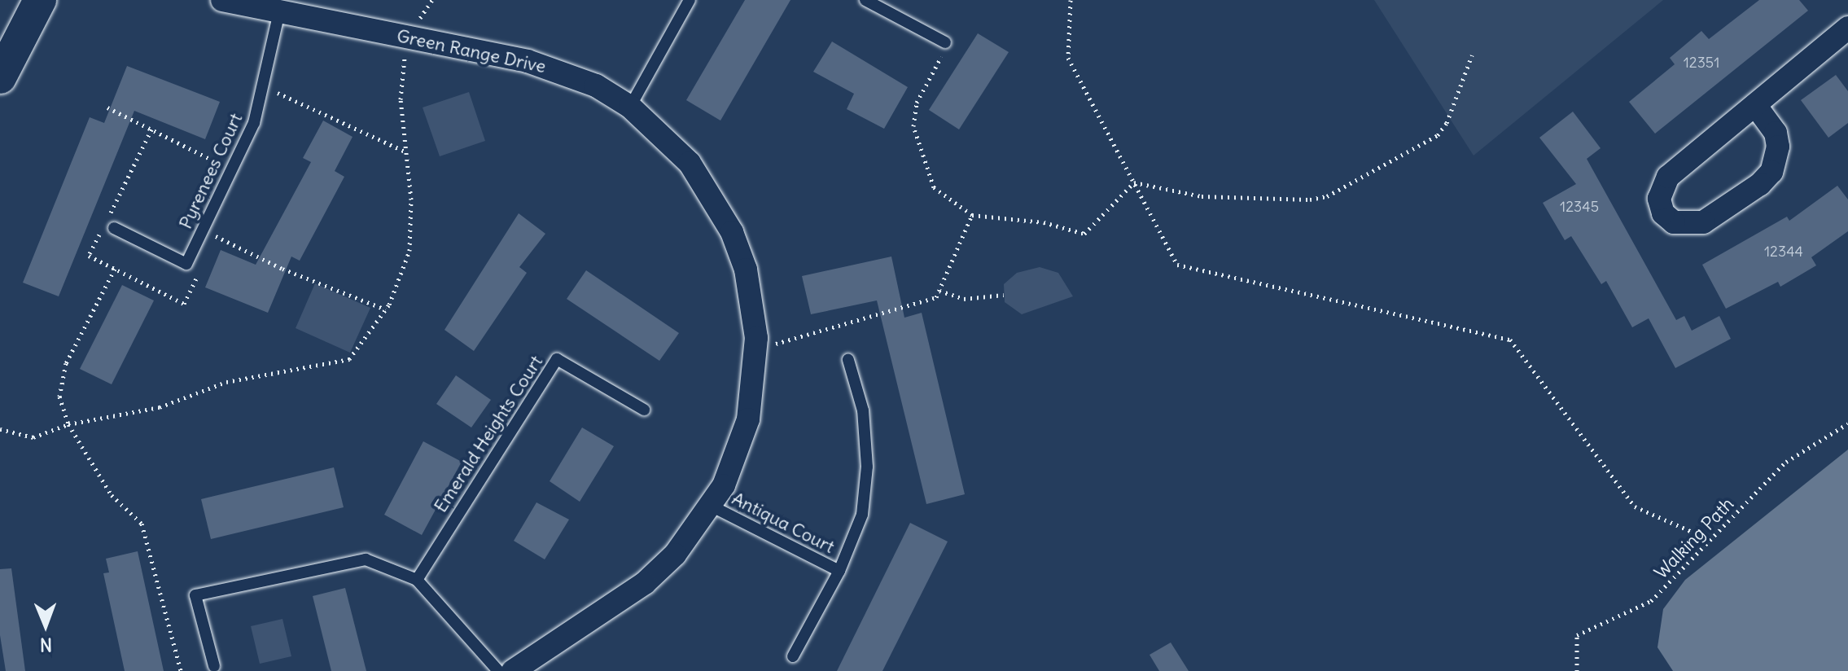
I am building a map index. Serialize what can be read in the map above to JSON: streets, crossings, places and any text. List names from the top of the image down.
{
  "streets": {
    "street": ["Green Range Drive"],
    "lane": ["Pyrenees Court", "Emerald Heights Court", "Antiqua Court"],
    "path": ["Walking Path"]
  },
  "crossings": [
    ["Green Range Drive", "Pyrenees Court"],
    ["Green Range Drive", "Antiqua Court"]
  ],
  "house_numbers": ["12351", "12345", "12344"],
  "north": "bottom"
}
